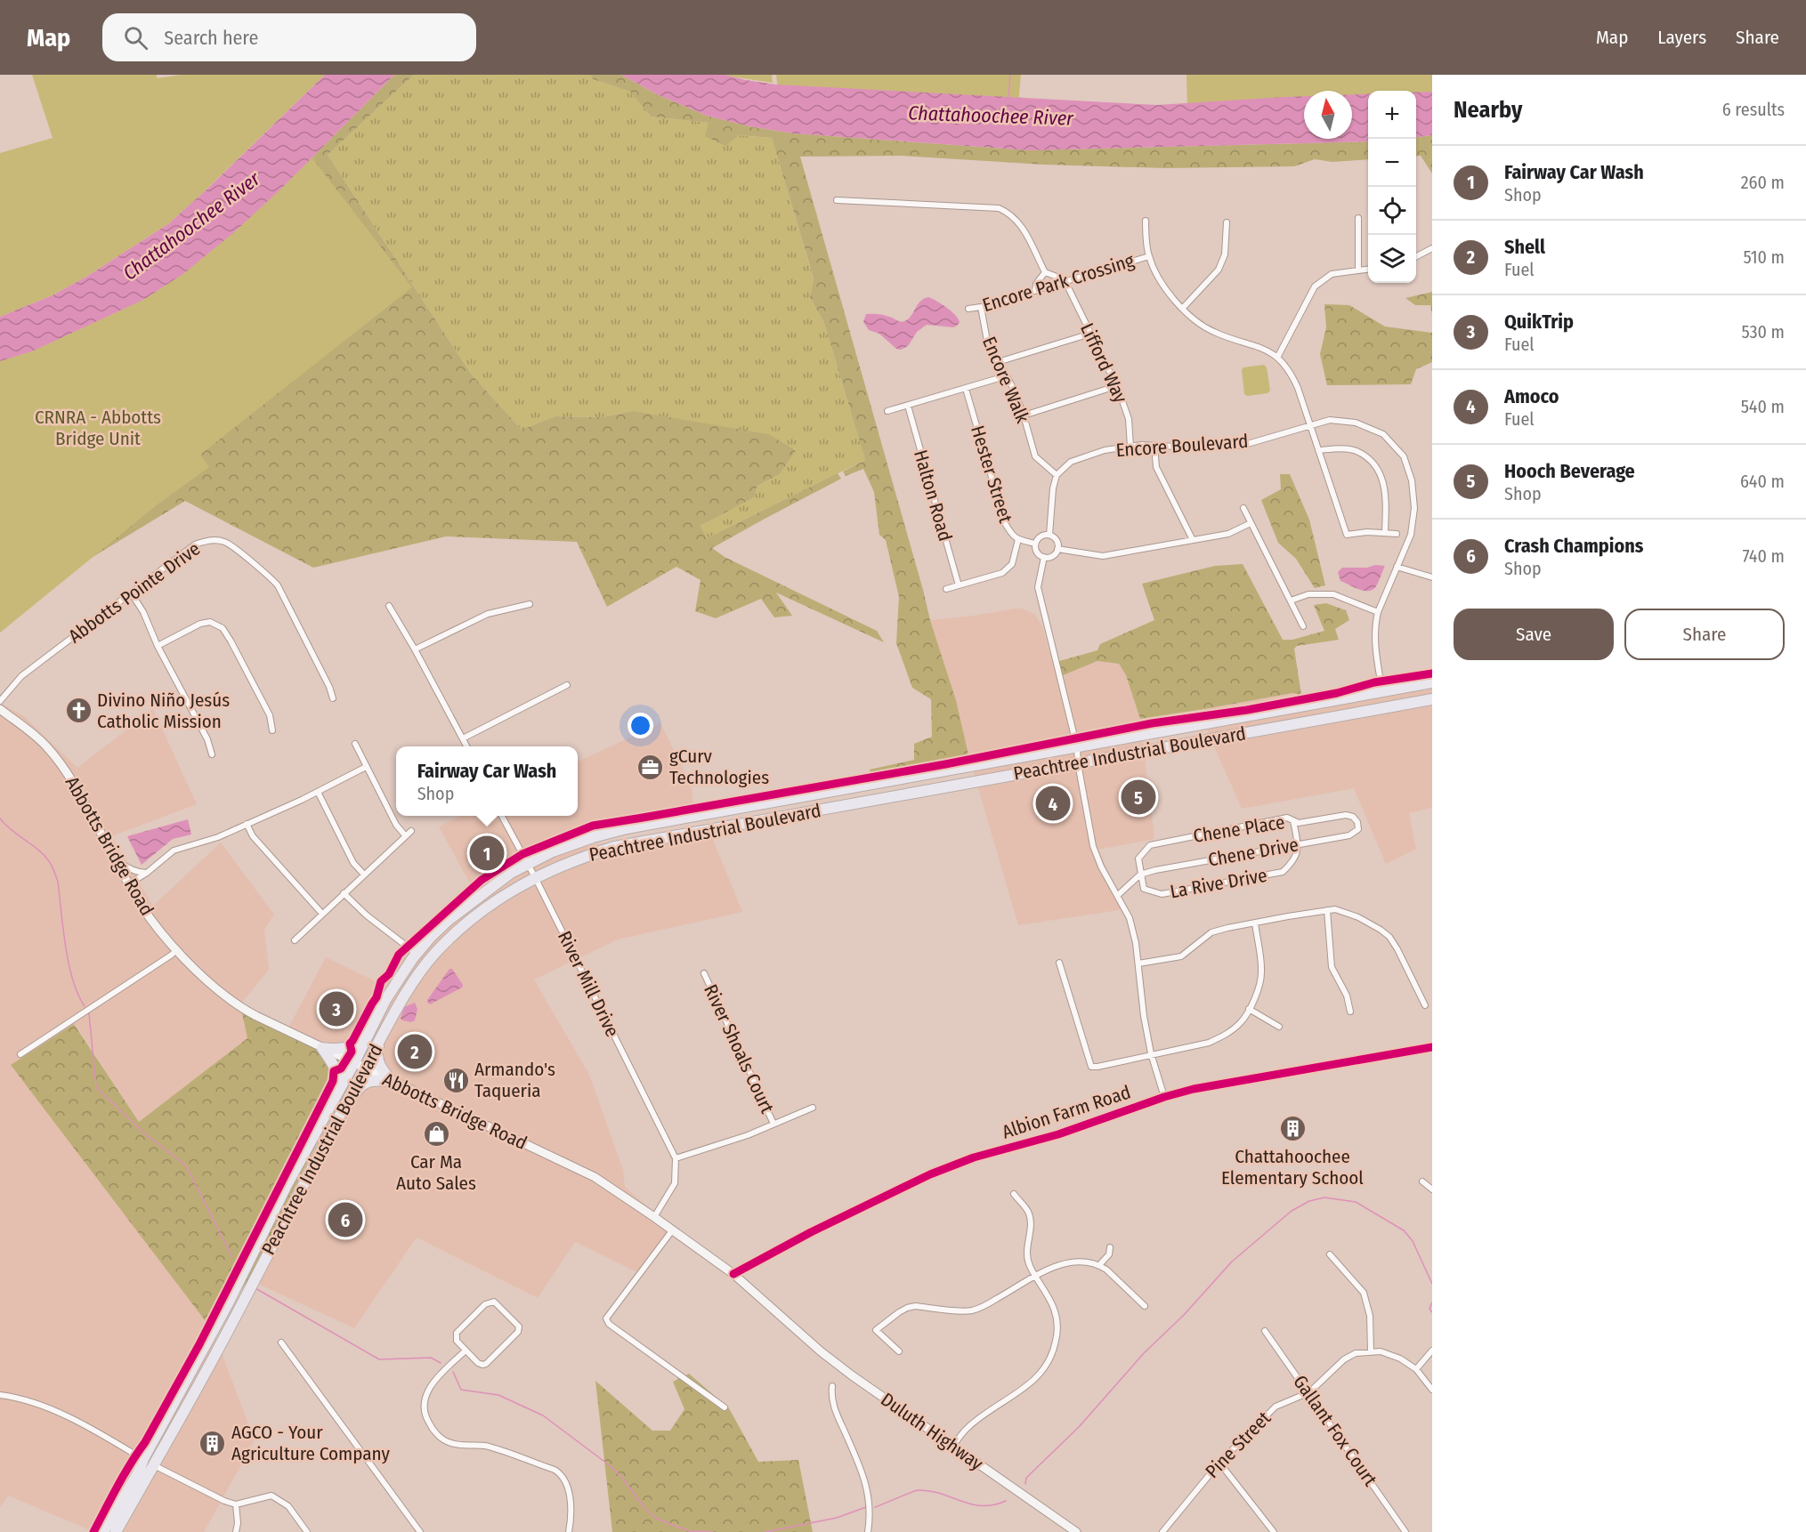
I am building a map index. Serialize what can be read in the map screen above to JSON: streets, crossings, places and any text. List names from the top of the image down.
{
  "streets": {
    "highway": ["Peachtree Industrial Boulevard"],
    "main road": ["Abbotts Bridge Road", "Albion Farm Road", "Duluth Highway"],
    "street": [
      "Encore Park Crossing",
      "Lifford Way",
      "Encore Walk",
      "Encore Boulevard",
      "Hester Street",
      "Halton Road",
      "Abbotts Pointe Drive",
      "Chene Place",
      "Chene Drive",
      "La Rive Drive",
      "River Mill Drive",
      "River Shoals Court",
      "Gallant Fox Court",
      "Pine Street"
    ]
  },
  "crossings": [
    ["Encore Park Crossing", "Lifford Way"],
    ["Encore Park Crossing", "Encore Walk"],
    ["Lifford Way", "Encore Boulevard"],
    ["Encore Walk", "Encore Boulevard"],
    ["Encore Boulevard", "Peachtree Industrial Boulevard"],
    ["Peachtree Industrial Boulevard", "Abbotts Bridge Road"],
    ["Peachtree Industrial Boulevard", "River Mill Drive"],
    ["Chene Place", "Chene Drive"],
    ["Chene Place", "La Rive Drive"],
    ["Abbotts Bridge Road", "Albion Farm Road"],
    ["Abbotts Bridge Road", "Duluth Highway"],
    ["Chene Drive", "La Rive Drive"],
    ["Gallant Fox Court", "Pine Street"]
  ],
  "water": ["Chattahoochee River"],
  "parks": ["CRNRA - Abbotts Bridge Unit"],
  "places": {
    "church": ["Divino Niño Jesús Catholic Mission"],
    "office": ["gCurv Technologies"],
    "restaurant": ["Armando's Taqueria"],
    "building": ["Chattahoochee Elementary School", "AGCO - Your Agriculture Company"],
    "shop": ["Car Ma Auto Sales"]
  },
  "north": "top",
  "page": {
    "header": "Map",
    "search": "Search here",
    "nav": ["Map", "Layers", "Share"],
    "heading": ["Nearby", "6 results"],
    "map_buttons": ["+", "−"],
    "list": [
      {
        "mark": "1",
        "name": "Fairway Car Wash",
        "note": "Shop",
        "value": "260 m"
      },
      {
        "mark": "2",
        "name": "Shell",
        "note": "Fuel",
        "value": "510 m"
      },
      {
        "mark": "3",
        "name": "QuikTrip",
        "note": "Fuel",
        "value": "530 m"
      },
      {
        "mark": "4",
        "name": "Amoco",
        "note": "Fuel",
        "value": "540 m"
      },
      {
        "mark": "5",
        "name": "Hooch Beverage",
        "note": "Shop",
        "value": "640 m"
      },
      {
        "mark": "6",
        "name": "Crash Champions",
        "note": "Shop",
        "value": "740 m"
      }
    ],
    "buttons": ["Save", "Share"],
    "popup": ["Fairway Car Wash", "Shop"],
    "pins": [
      "5",
      "4",
      "1",
      "3",
      "2",
      "6"
    ]
  }
}
